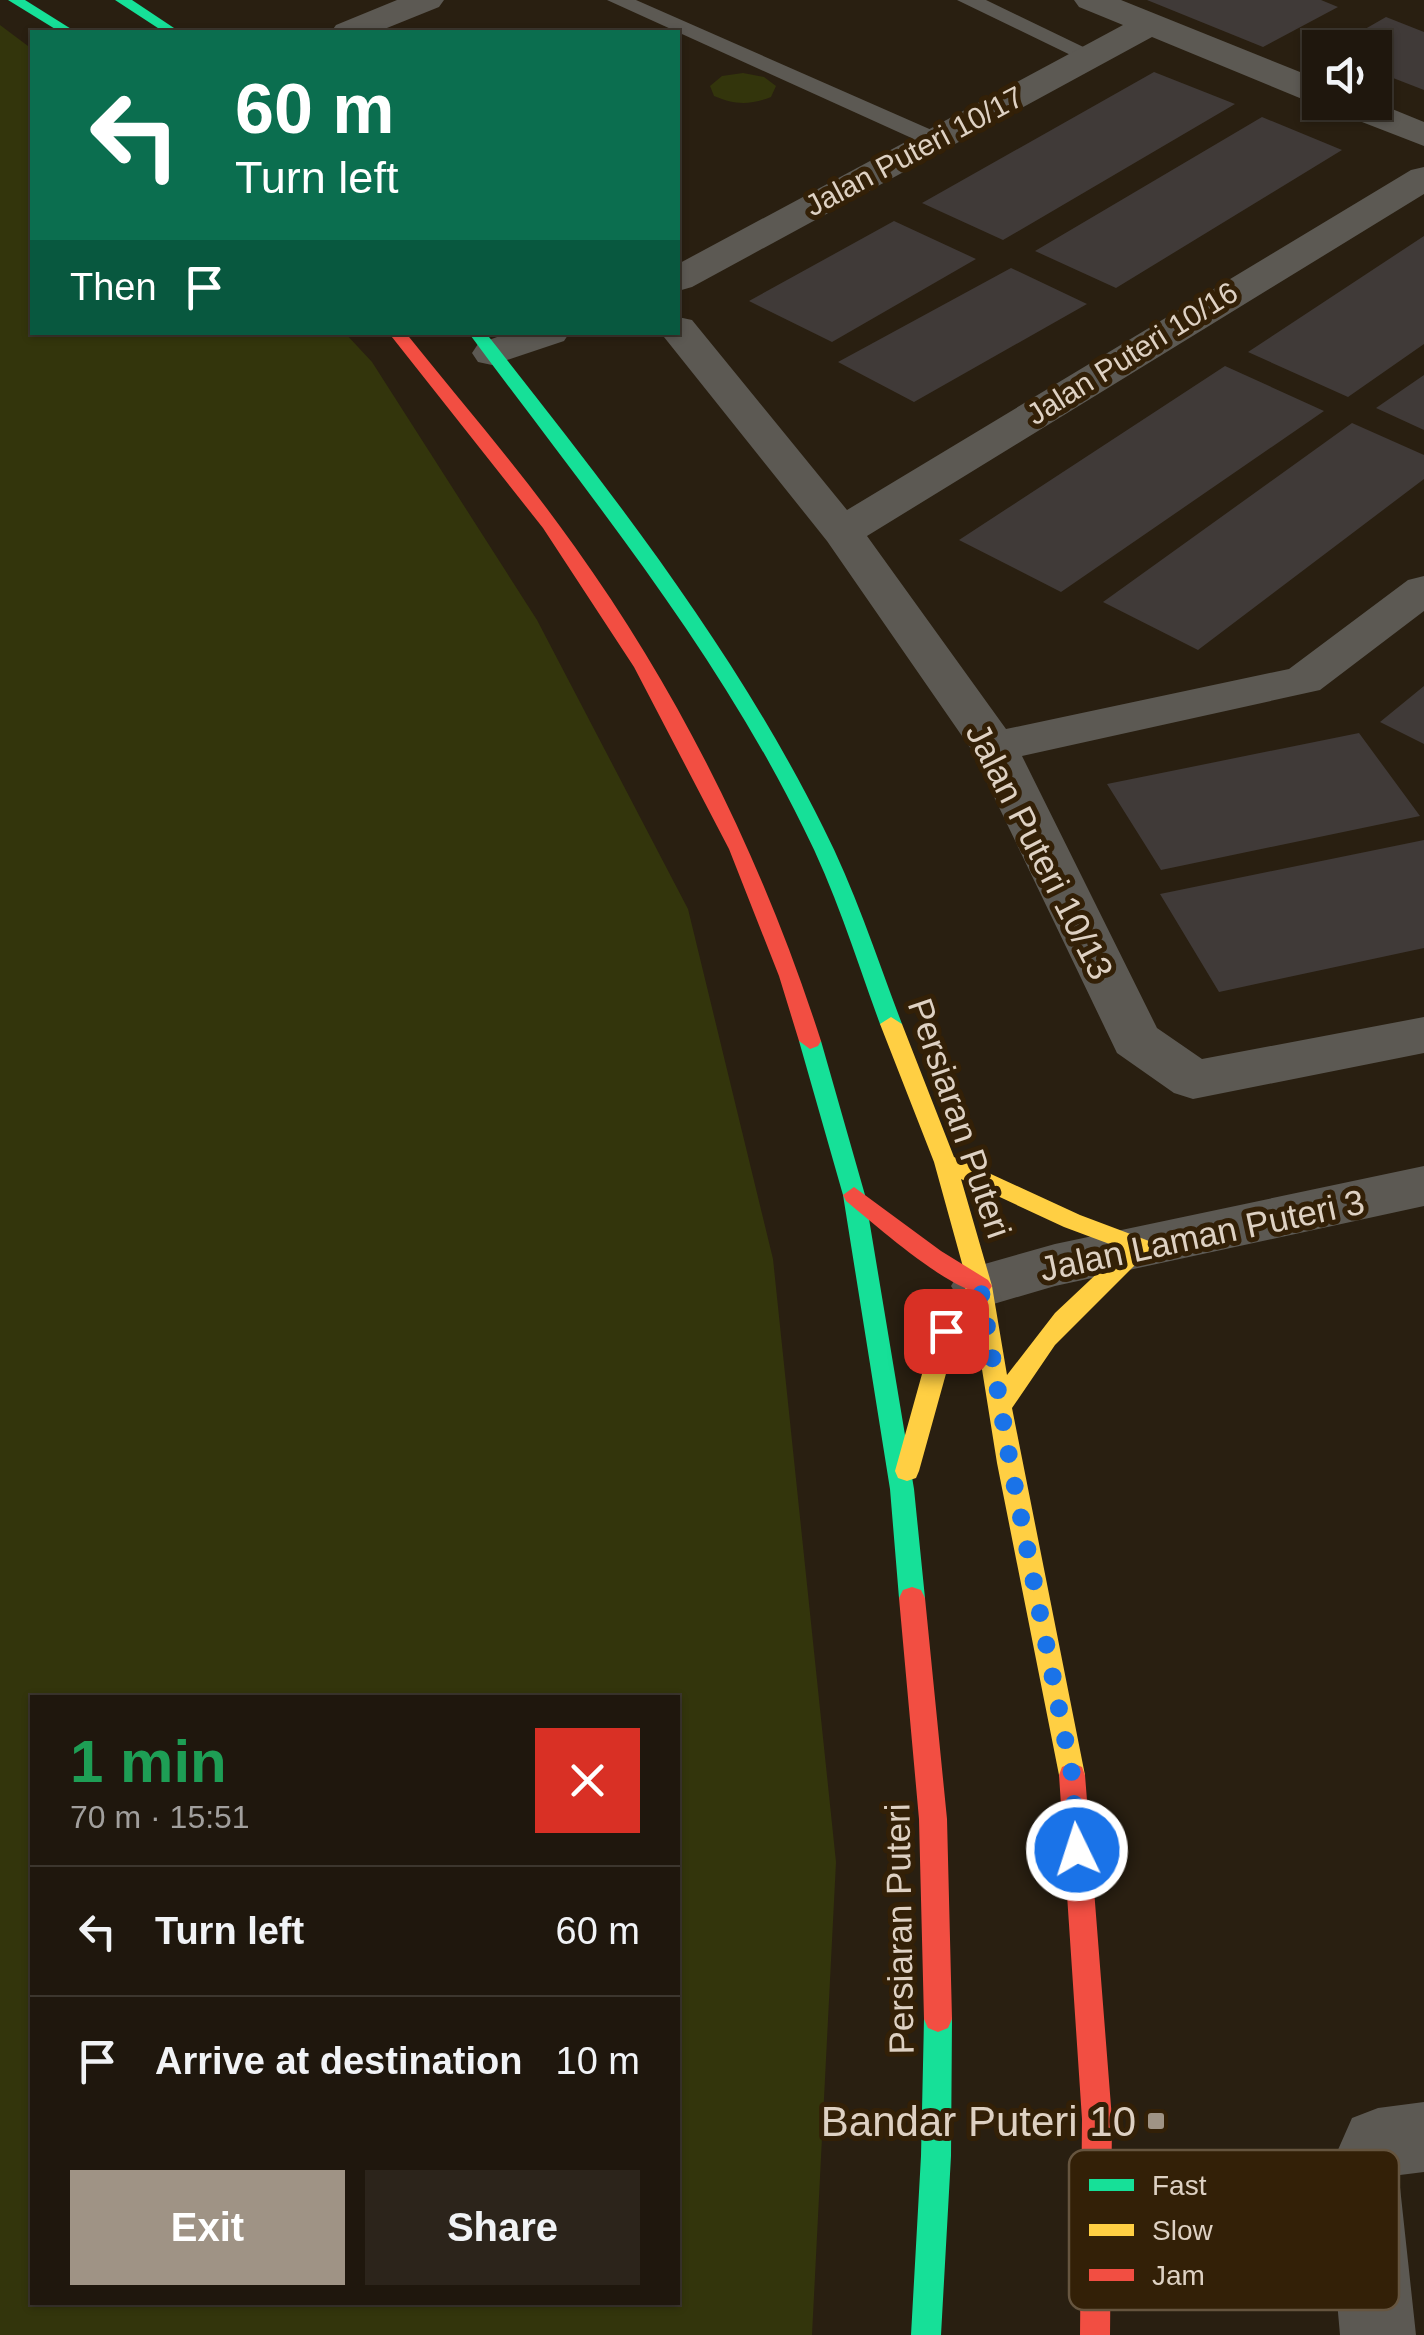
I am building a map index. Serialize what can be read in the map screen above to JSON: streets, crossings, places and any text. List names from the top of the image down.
{
  "streets": {
    "main road": ["Persiaran Puteri"],
    "street": [
      "Jalan Puteri 10/17",
      "Jalan Puteri 10/16",
      "Jalan Puteri 10/13",
      "Jalan Laman Puteri 3"
    ]
  },
  "crossings": [
    ["Jalan Puteri 10/16", "Jalan Puteri 10/13"],
    ["Persiaran Puteri", "Jalan Laman Puteri 3"]
  ],
  "places": {
    "transit": ["Bandar Puteri 10"]
  },
  "legend": ["Fast", "Slow", "Jam"],
  "page": {
    "turn": ["60 m", "Turn left"],
    "then": "Then",
    "heading": ["1 min", "70 m · 15:51"],
    "list": [
      {
        "name": "Turn left",
        "value": "60 m"
      },
      {
        "name": "Arrive at destination",
        "value": "10 m"
      }
    ],
    "buttons": ["Exit", "Share"]
  }
}
